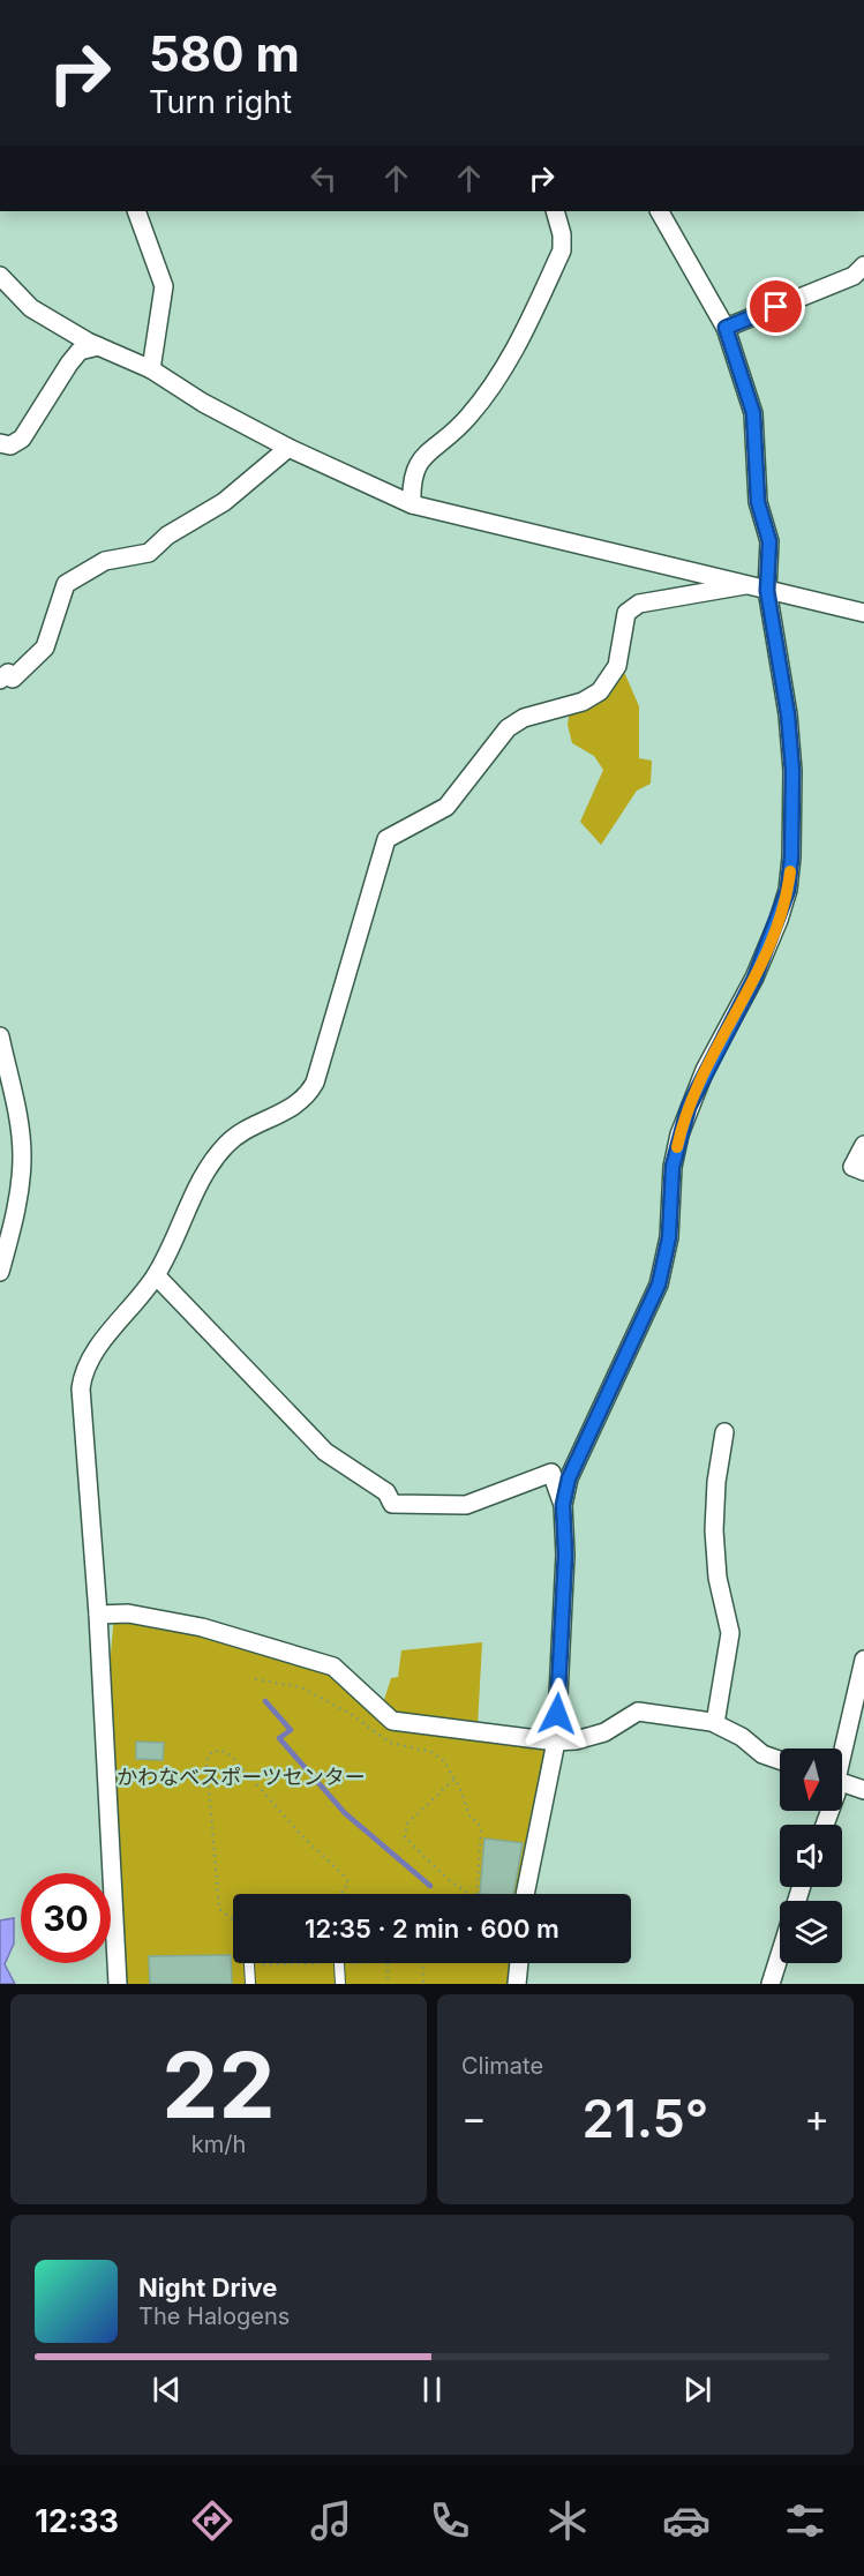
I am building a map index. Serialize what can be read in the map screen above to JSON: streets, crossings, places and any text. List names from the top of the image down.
{
  "parks": ["かわなべスポーツセンター"],
  "north": "bottom",
  "page": {
    "turn": ["580 m", "Turn right"],
    "limit": "30",
    "trip": "12:35 · 2 min · 600 m",
    "tile": [
      ["22", "km/h"],
      "Climate"
    ],
    "heat": ["−", "21.5°", "+"],
    "song": ["Night Drive", "The Halogens"],
    "tabs": "12:33"
  }
}
